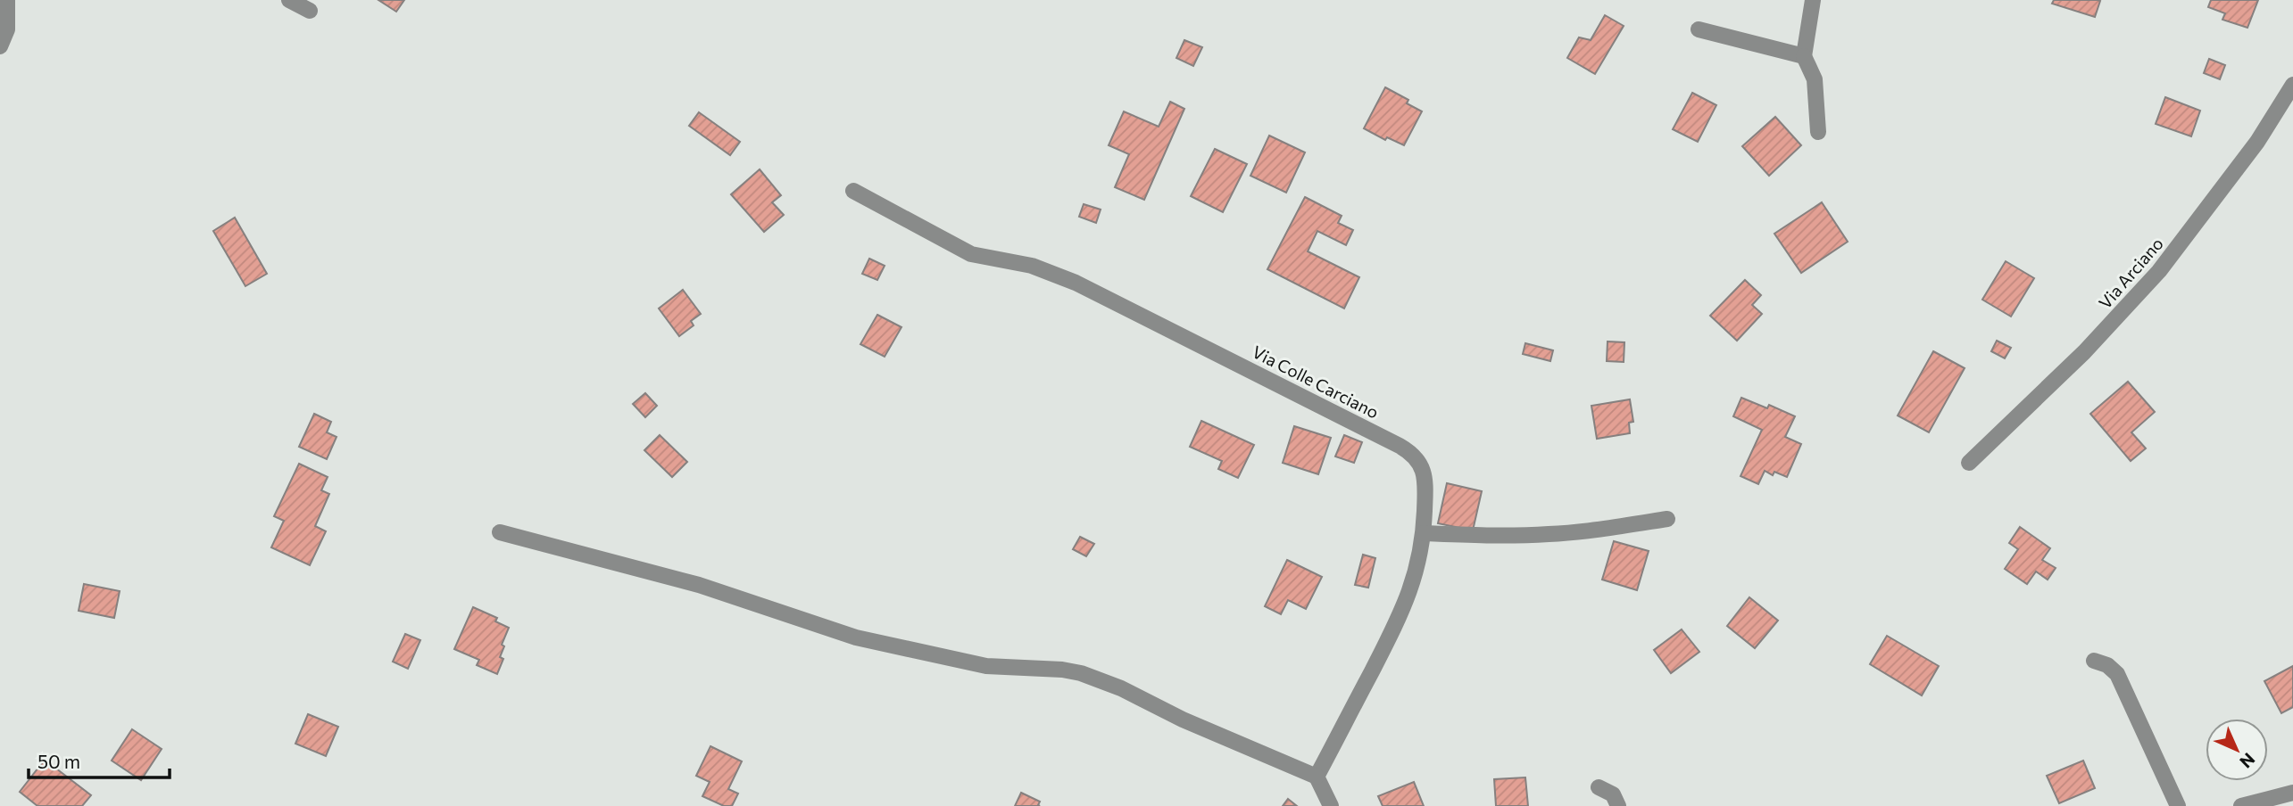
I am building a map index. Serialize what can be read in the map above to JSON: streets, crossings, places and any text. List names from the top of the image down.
{
  "streets": {
    "street": ["Via Arciano", "Via Colle Carciano"]
  },
  "scale_bar": "50 m",
  "north": "bottom right"
}
